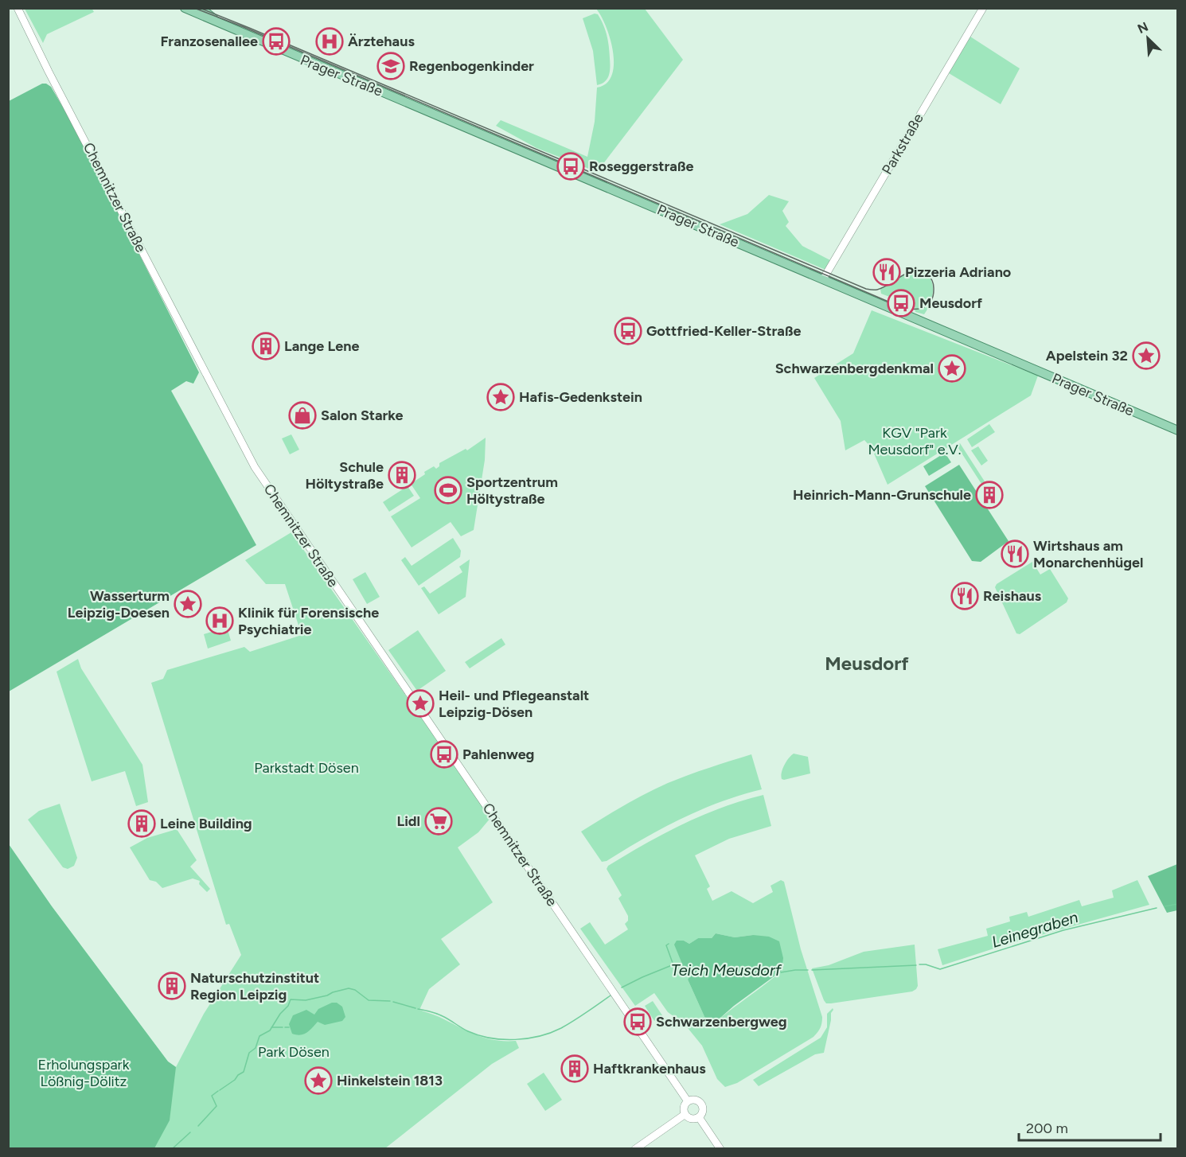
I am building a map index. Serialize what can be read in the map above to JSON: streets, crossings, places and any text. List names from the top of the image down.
{
  "streets": {
    "main road": ["Prager Straße", "Parkstraße", "Chemnitzer Straße"]
  },
  "crossings": [
    ["Prager Straße", "Parkstraße"]
  ],
  "districts": ["Meusdorf"],
  "water": ["Leinegraben", "Teich Meusdorf"],
  "parks": [
    "KGV \"Park Meusdorf\" e.V.",
    "Parkstadt Dösen",
    "Park Dösen",
    "Erholungspark Lößnig-Dölitz"
  ],
  "places": {
    "bus stop": [
      "Franzosenallee",
      "Roseggerstraße",
      "Meusdorf",
      "Gottfried-Keller-Straße",
      "Pahlenweg",
      "Schwarzenbergweg"
    ],
    "hospital": ["Ärztehaus", "Klinik für Forensische Psychiatrie"],
    "school or university": ["Regenbogenkinder"],
    "restaurant": ["Pizzeria Adriano", "Wirtshaus am Monarchenhügel", "Reishaus"],
    "building": [
      "Lange Lene",
      "Schule Höltystraße",
      "Heinrich-Mann-Grunschule",
      "Leine Building",
      "Naturschutzinstitut Region Leipzig",
      "Haftkrankenhaus"
    ],
    "place": [
      "Apelstein 32",
      "Schwarzenbergdenkmal",
      "Hafis-Gedenkstein",
      "Wasserturm Leipzig-Doesen",
      "Heil- und Pflegeanstalt Leipzig-Dösen",
      "Hinkelstein 1813"
    ],
    "shop": ["Salon Starke"],
    "sports": ["Sportzentrum Höltystraße"],
    "supermarket": ["Lidl"]
  },
  "scale_bar": "200 m",
  "north": "top left"
}
